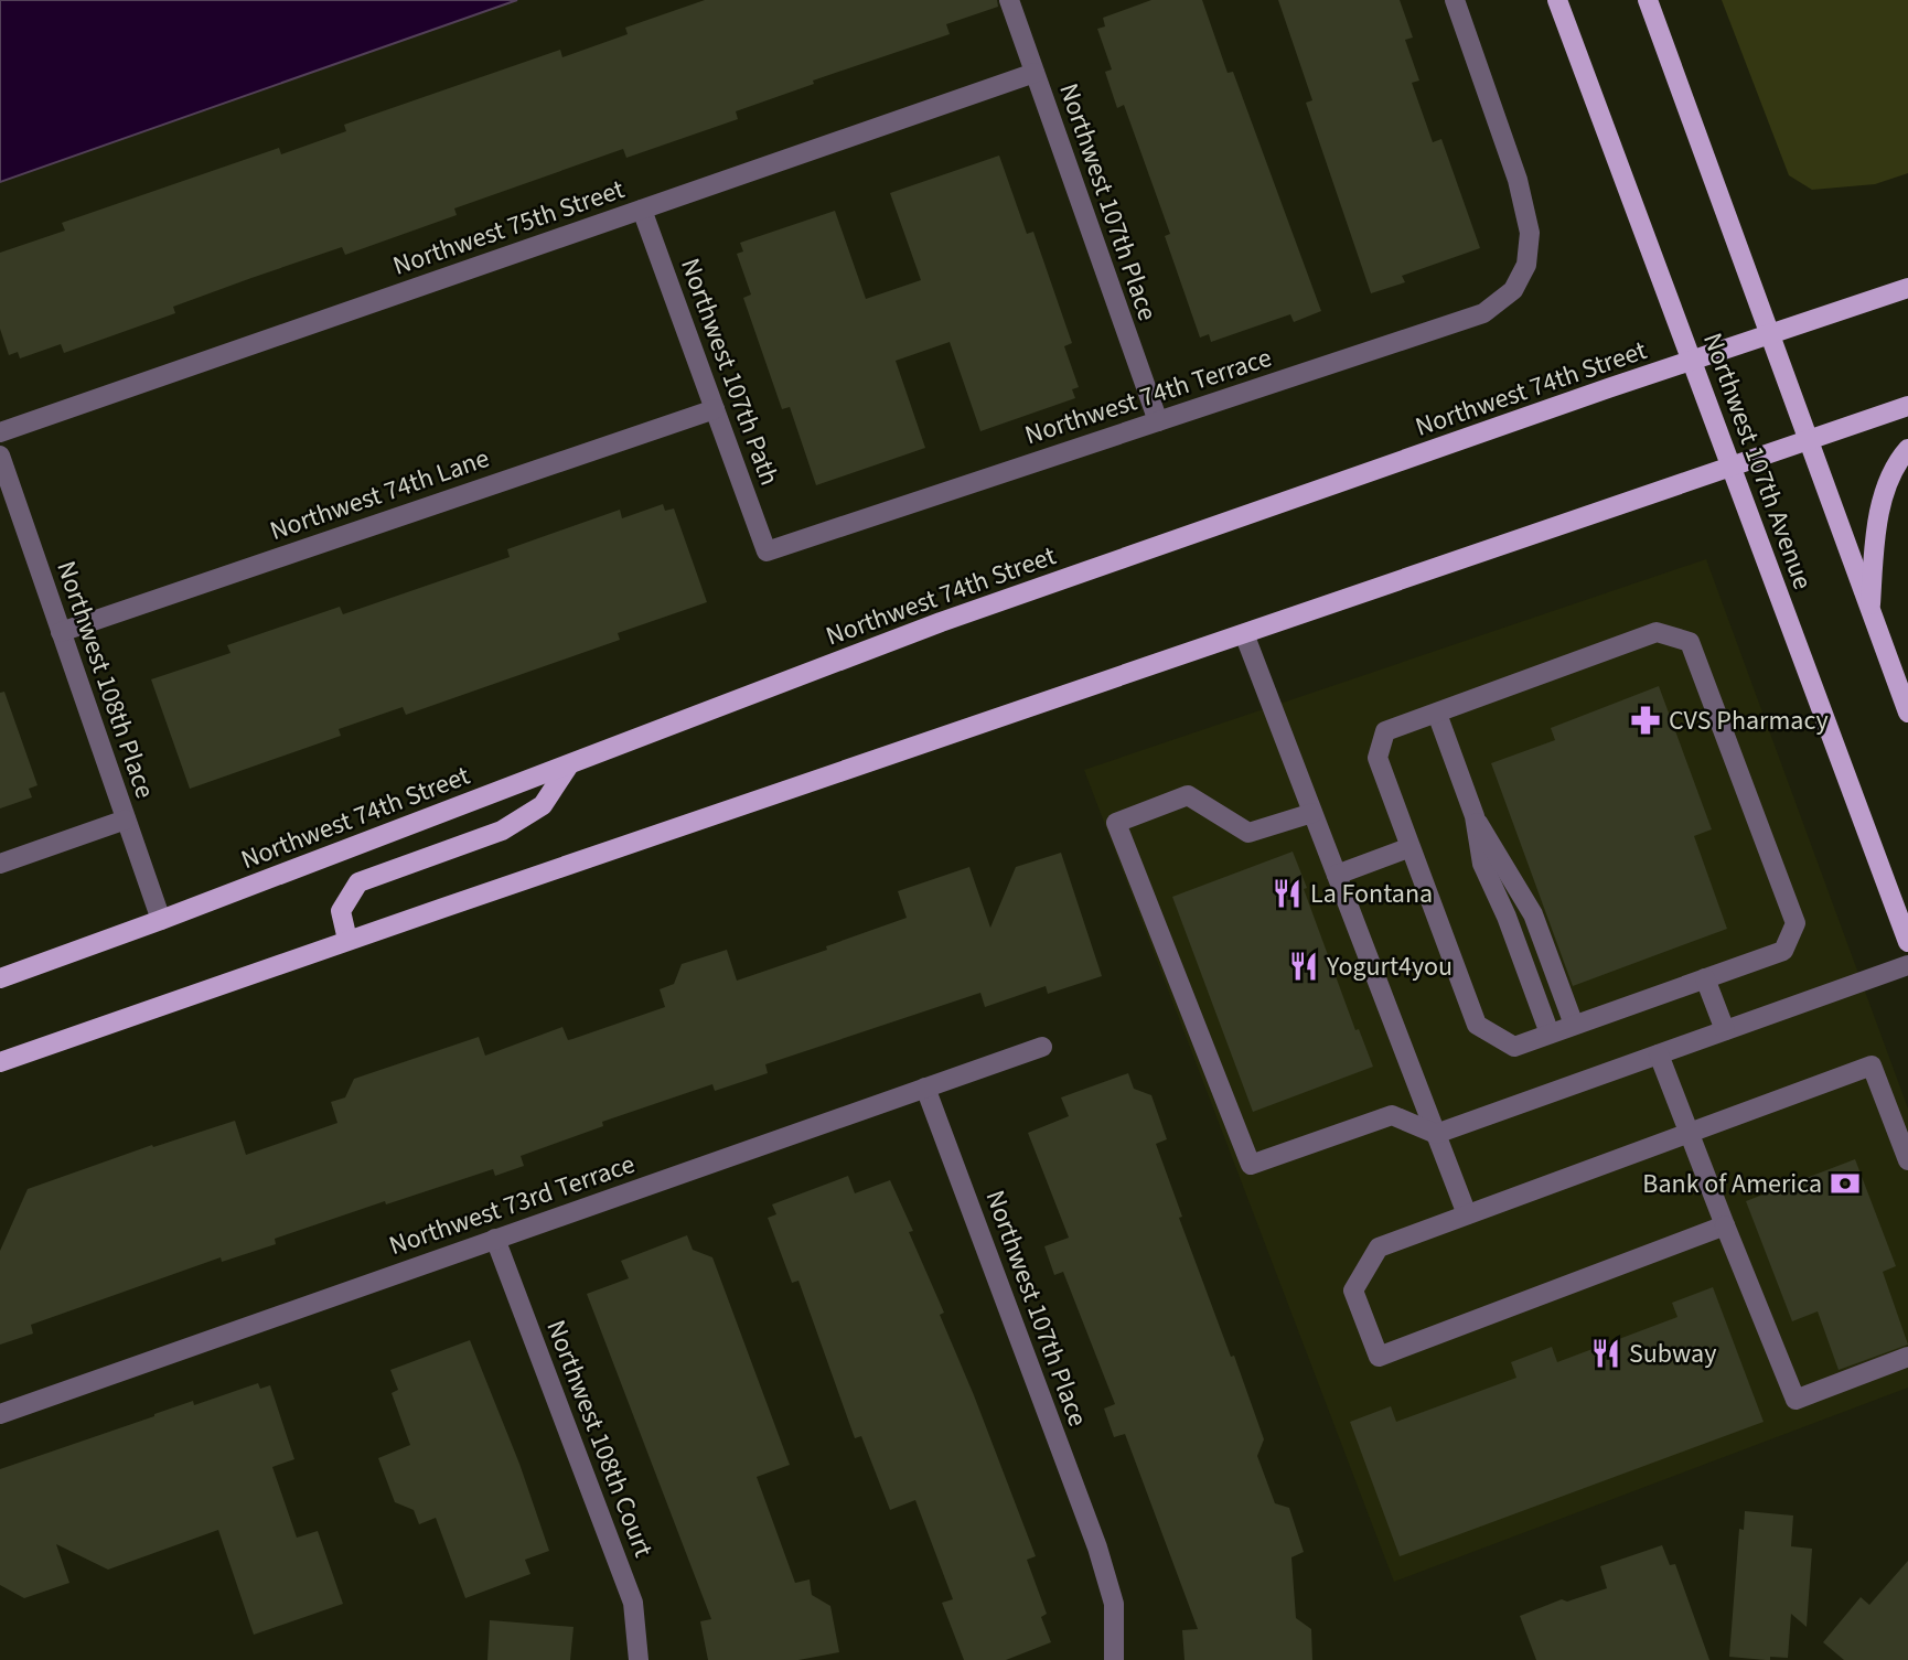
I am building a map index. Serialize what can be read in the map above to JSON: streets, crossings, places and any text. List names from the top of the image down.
{
  "streets": {
    "main road": ["Northwest 74th Street", "Northwest 107th Avenue"],
    "street": [
      "Northwest 107th Place",
      "Northwest 75th Street",
      "Northwest 107th Path",
      "Northwest 74th Terrace",
      "Northwest 74th Lane",
      "Northwest 108th Place",
      "Northwest 73rd Terrace",
      "Northwest 108th Court"
    ]
  },
  "crossings": [
    ["Northwest 107th Place", "Northwest 75th Street"],
    ["Northwest 107th Place", "Northwest 74th Terrace"],
    ["Northwest 107th Place", "Northwest 73rd Terrace"],
    ["Northwest 75th Street", "Northwest 107th Path"],
    ["Northwest 107th Path", "Northwest 74th Terrace"],
    ["Northwest 107th Path", "Northwest 74th Lane"],
    ["Northwest 74th Street", "Northwest 107th Avenue"],
    ["Northwest 74th Street", "Northwest 108th Place"],
    ["Northwest 74th Lane", "Northwest 108th Place"],
    ["Northwest 73rd Terrace", "Northwest 108th Court"]
  ],
  "places": {
    "pharmacy": ["CVS Pharmacy"],
    "restaurant": ["La Fontana", "Yogurt4you", "Subway"],
    "bank": ["Bank of America"]
  }
}
